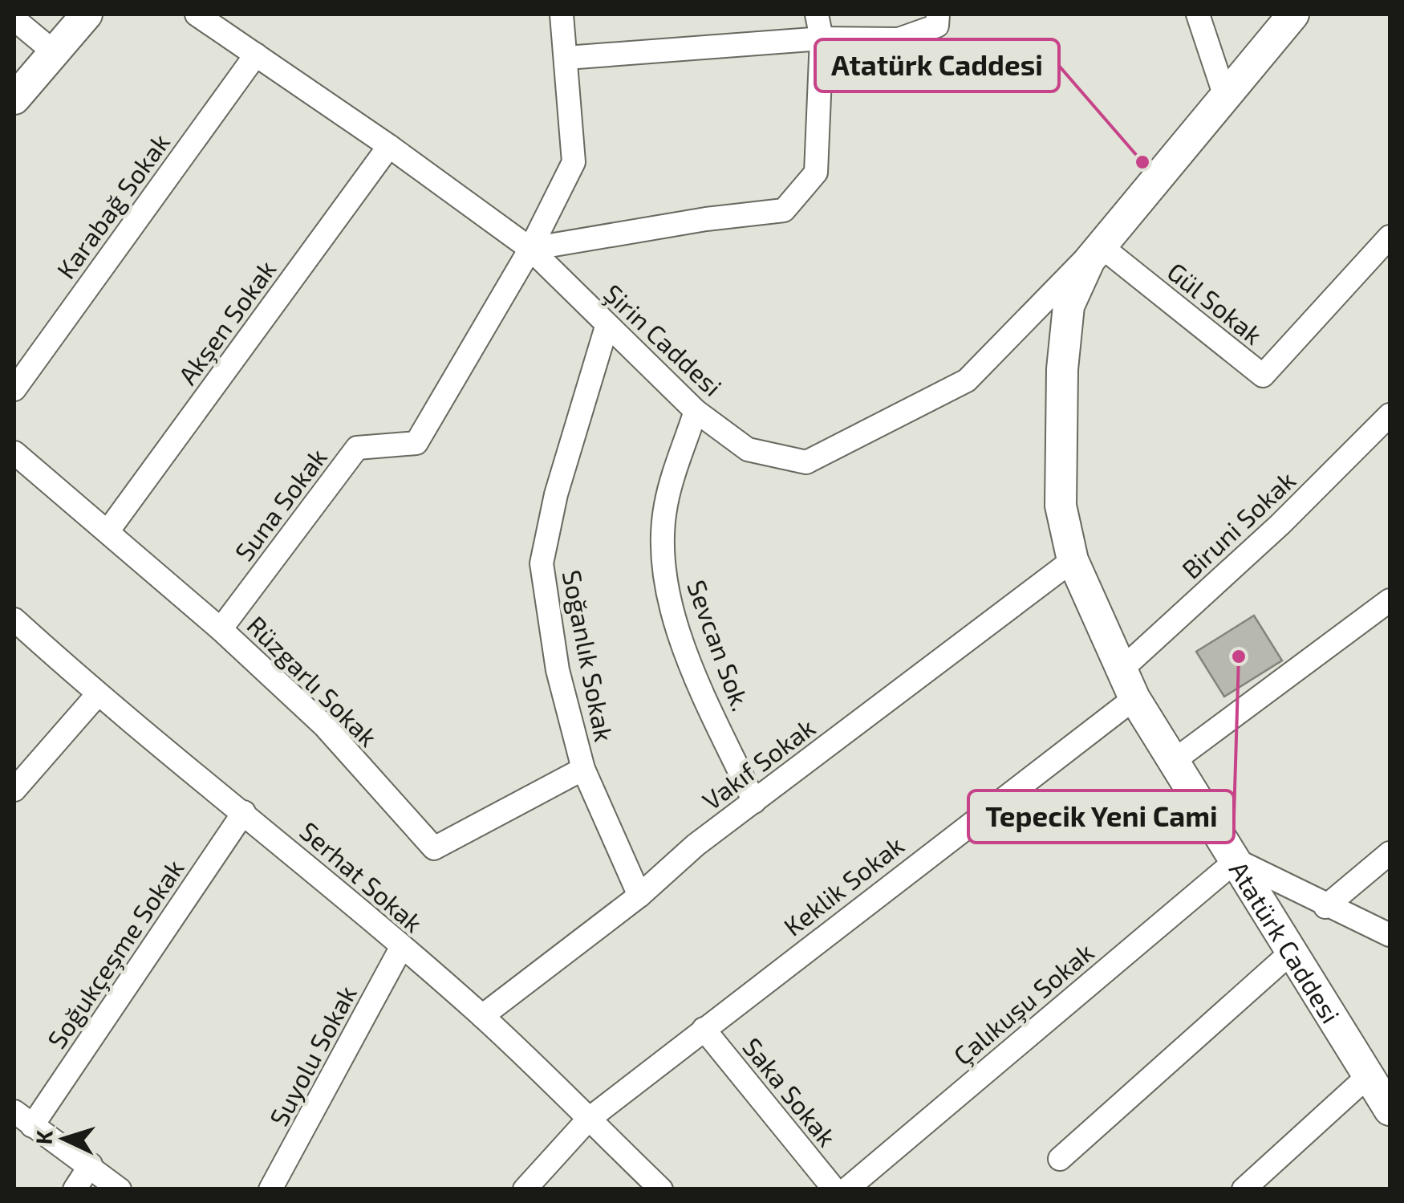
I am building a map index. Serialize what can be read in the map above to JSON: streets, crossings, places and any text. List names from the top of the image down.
{
  "streets": {
    "main road": ["Atatürk Caddesi"],
    "street": [
      "Karabağ Sokak",
      "Gül Sokak",
      "Akşen Sokak",
      "Şirin Caddesi",
      "Suna Sokak",
      "Biruni Sokak",
      "Sevcan Sok.",
      "Soğanlık Sokak",
      "Rüzgarlı Sokak",
      "Vakıf Sokak",
      "Serhat Sokak",
      "Keklik Sokak",
      "Soğukçeşme Sokak",
      "Çalıkuşu Sokak",
      "Suyolu Sokak",
      "Saka Sokak"
    ]
  },
  "crossings": [
    ["Karabağ Sokak", "Şirin Caddesi"],
    ["Gül Sokak", "Şirin Caddesi"],
    ["Gül Sokak", "Atatürk Caddesi"],
    ["Akşen Sokak", "Şirin Caddesi"],
    ["Akşen Sokak", "Rüzgarlı Sokak"],
    ["Şirin Caddesi", "Suna Sokak"],
    ["Şirin Caddesi", "Sevcan Sok."],
    ["Şirin Caddesi", "Soğanlık Sokak"],
    ["Şirin Caddesi", "Atatürk Caddesi"],
    ["Suna Sokak", "Rüzgarlı Sokak"],
    ["Biruni Sokak", "Atatürk Caddesi"],
    ["Sevcan Sok.", "Vakıf Sokak"],
    ["Soğanlık Sokak", "Rüzgarlı Sokak"],
    ["Soğanlık Sokak", "Vakıf Sokak"],
    ["Vakıf Sokak", "Serhat Sokak"],
    ["Vakıf Sokak", "Atatürk Caddesi"],
    ["Serhat Sokak", "Keklik Sokak"],
    ["Serhat Sokak", "Soğukçeşme Sokak"],
    ["Serhat Sokak", "Suyolu Sokak"],
    ["Keklik Sokak", "Atatürk Caddesi"],
    ["Keklik Sokak", "Saka Sokak"],
    ["Atatürk Caddesi", "Çalıkuşu Sokak"]
  ],
  "places": ["Atatürk Caddesi", "Tepecik Yeni Cami"],
  "north": "left"
}
